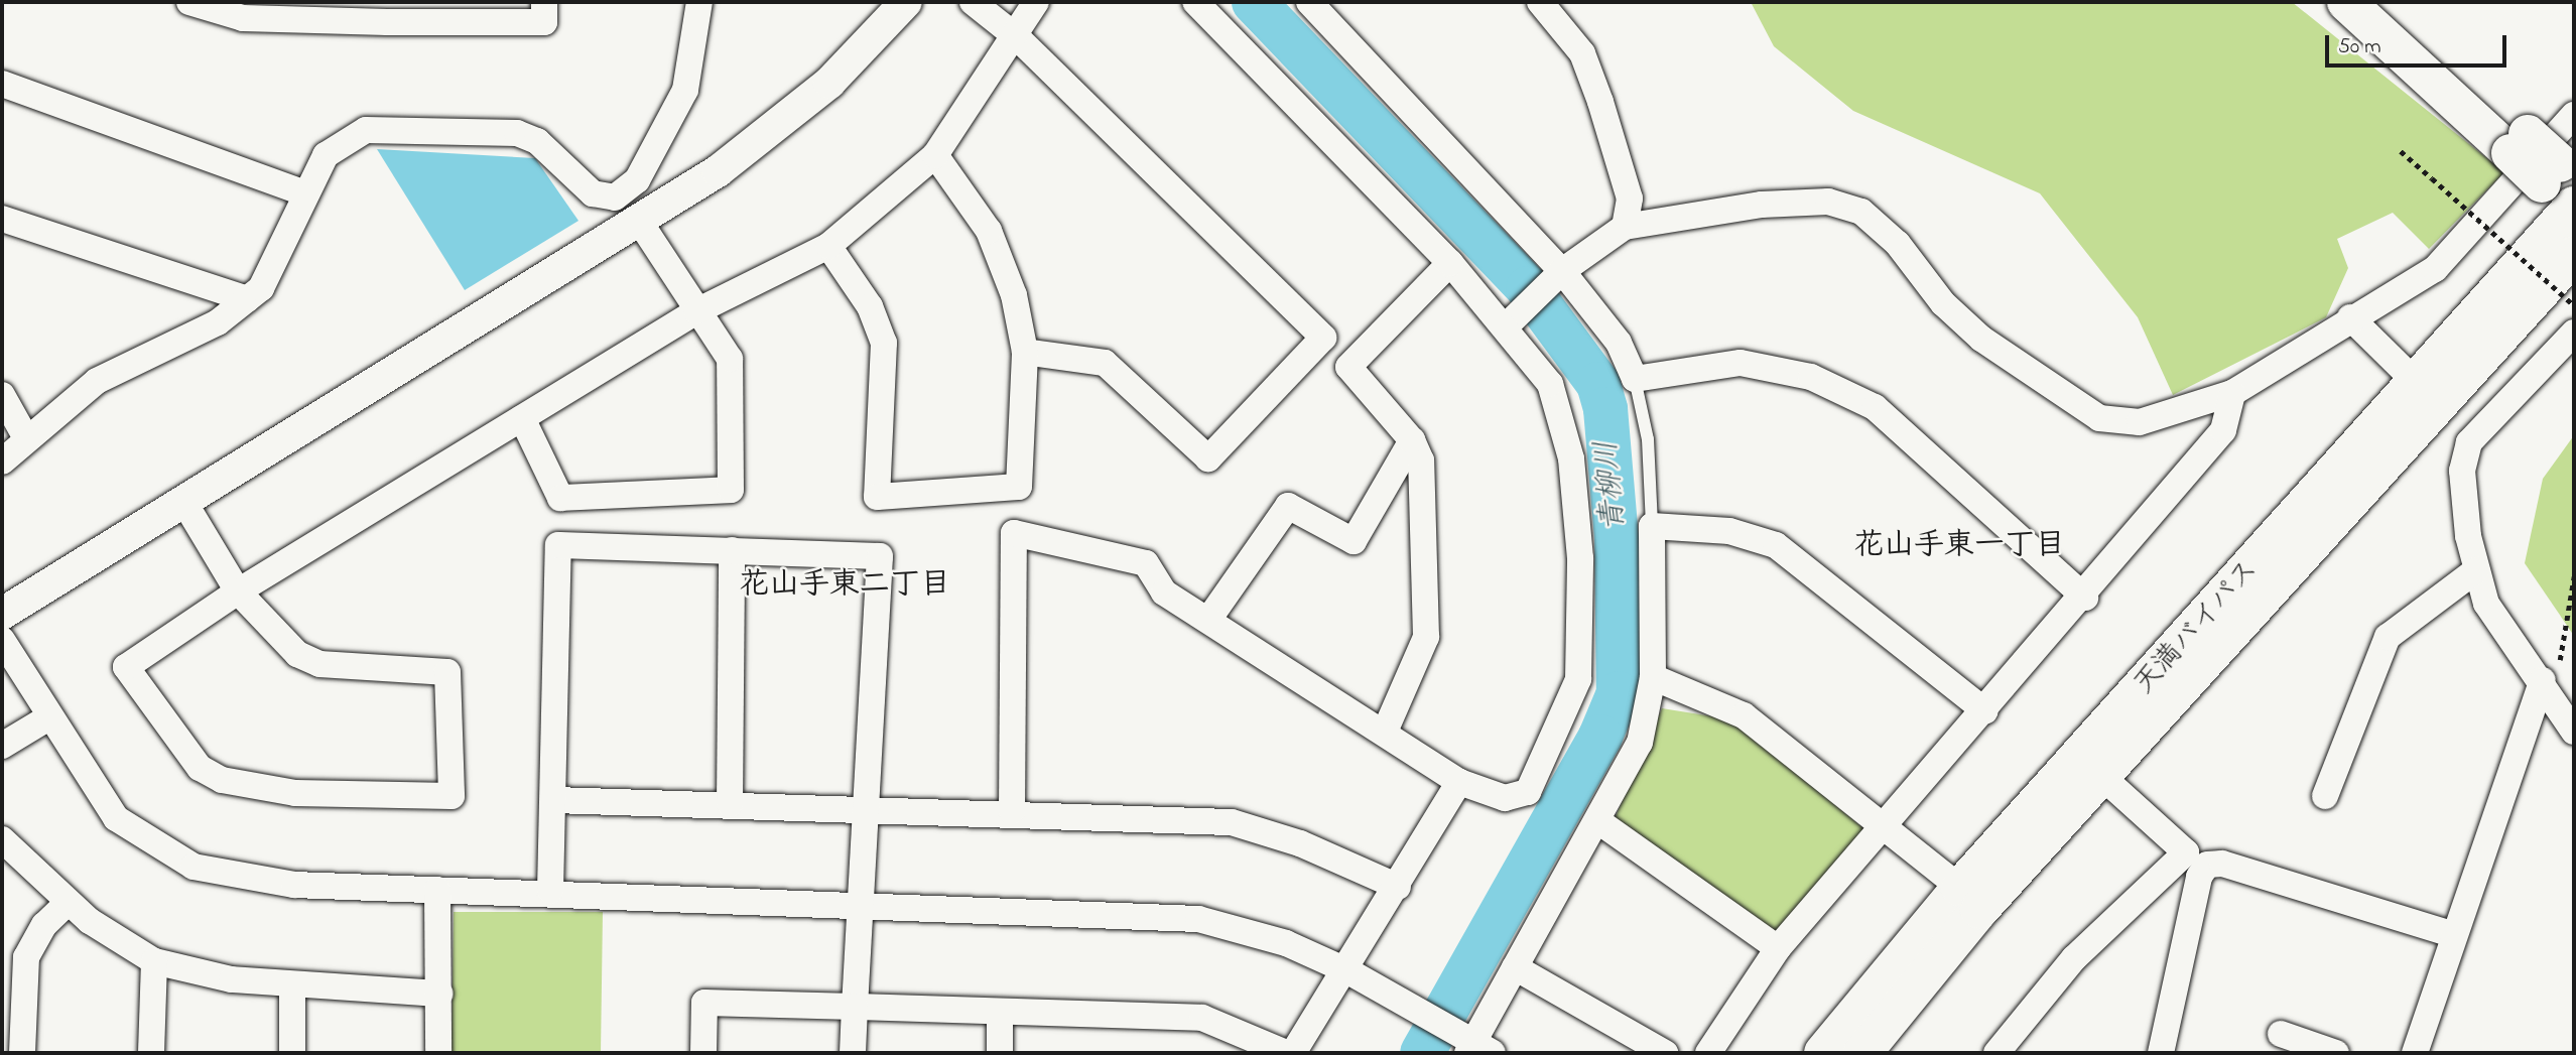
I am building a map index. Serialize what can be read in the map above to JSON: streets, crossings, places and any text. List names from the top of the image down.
{
  "streets": {
    "highway": ["天満バイパス"]
  },
  "districts": ["花山手東一丁目", "花山手東二丁目"],
  "water": ["青柳川"],
  "scale_bar": "50 m"
}
